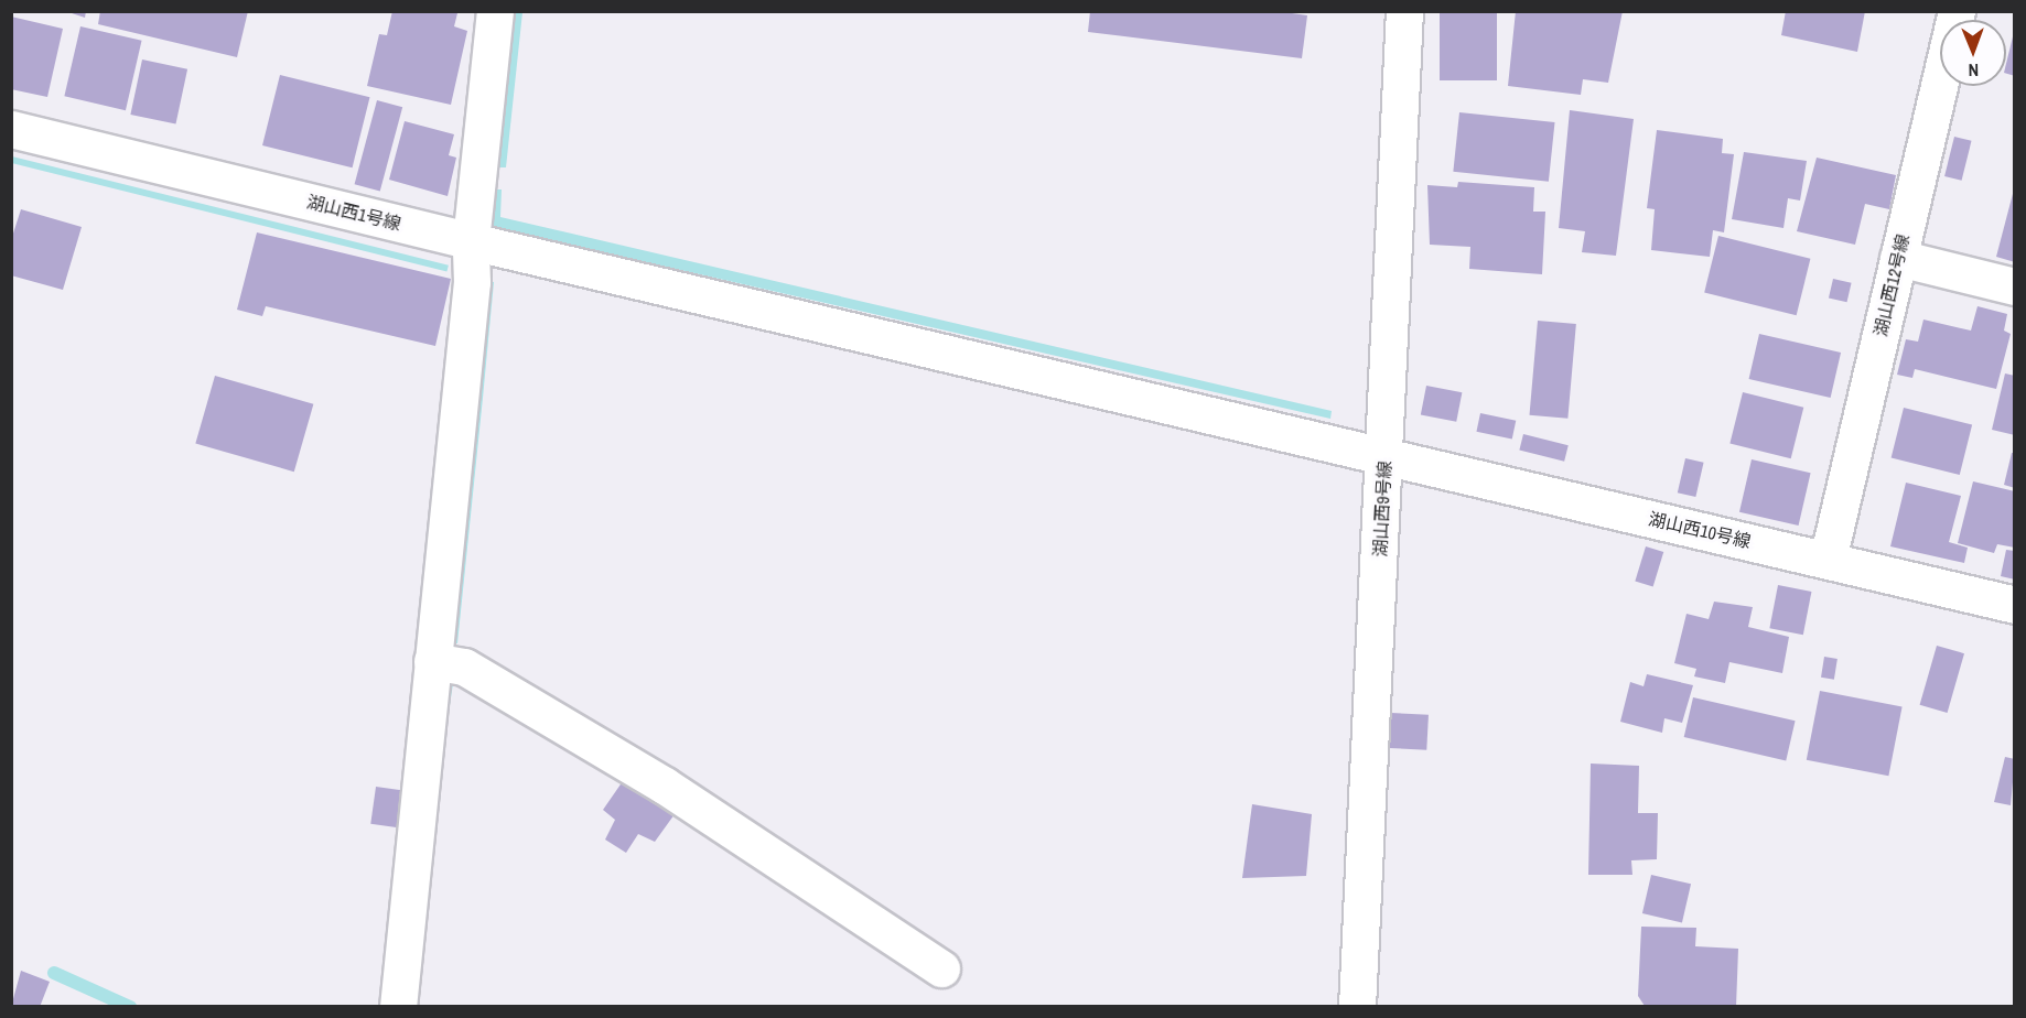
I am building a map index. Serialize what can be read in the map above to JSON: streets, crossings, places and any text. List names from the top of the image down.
{
  "streets": {
    "street": [
      "湖山西1号線",
      "湖山西12号線",
      "湖山西9号線",
      "湖山西10号線"
    ]
  },
  "crossings": [
    ["湖山西1号線", "湖山西9号線"],
    ["湖山西1号線", "湖山西10号線"],
    ["湖山西12号線", "湖山西10号線"],
    ["湖山西9号線", "湖山西10号線"]
  ],
  "north": "bottom"
}
